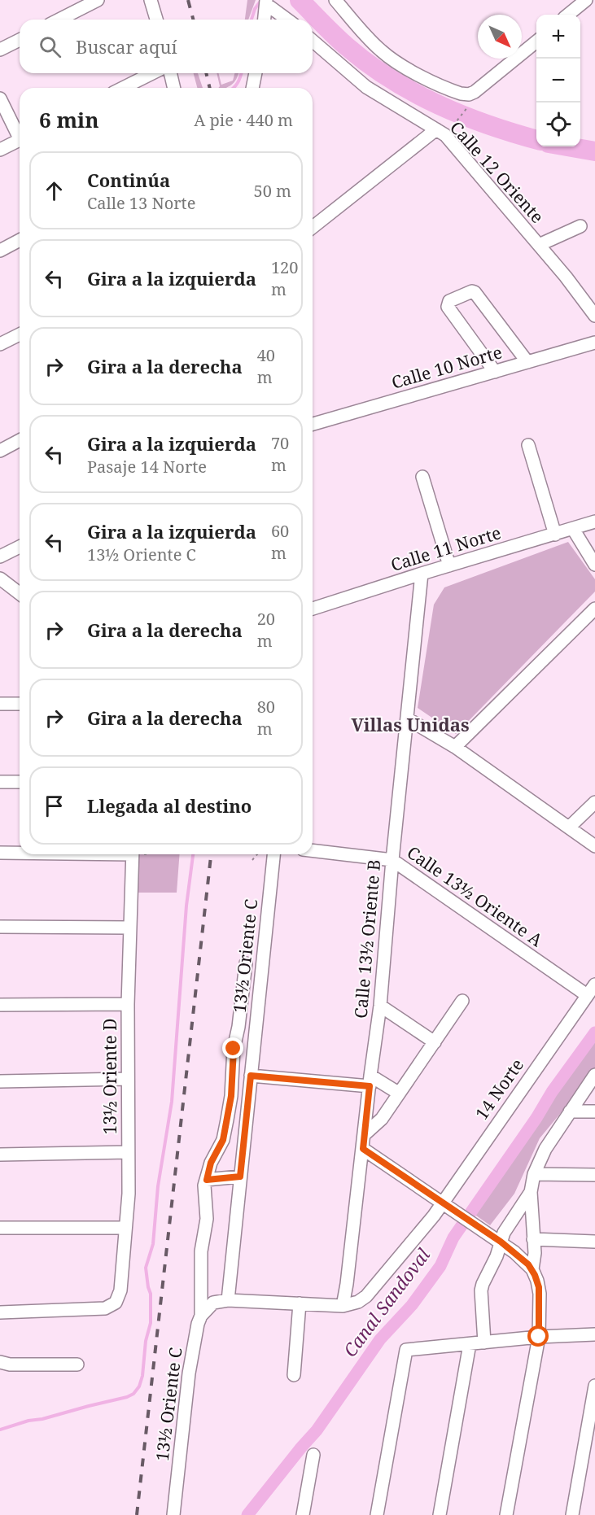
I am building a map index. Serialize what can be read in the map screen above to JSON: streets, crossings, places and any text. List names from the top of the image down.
{
  "streets": {
    "street": [
      "Calle 12 Oriente",
      "Calle 10 Norte",
      "Calle 11 Norte",
      "Calle 13½ Oriente A",
      "Calle 13½ Oriente B",
      "13½ Oriente C",
      "13½ Oriente D",
      "14 Norte"
    ]
  },
  "crossings": [
    ["Calle 11 Norte", "Calle 13½ Oriente B"],
    ["Calle 13½ Oriente A", "Calle 13½ Oriente B"],
    ["Calle 13½ Oriente A", "14 Norte"],
    ["Calle 13½ Oriente B", "14 Norte"]
  ],
  "districts": ["Villas Unidas"],
  "water": ["Canal Sandoval"],
  "north": "bottom right",
  "page": {
    "map_buttons": ["+", "−"],
    "search": "Buscar aquí",
    "heading": ["6 min", "A pie · 440 m"],
    "list": [
      ["Continúa", "Calle 13 Norte", "50 m"],
      ["Gira a la izquierda", "120 m"],
      ["Gira a la derecha", "40 m"],
      ["Gira a la izquierda", "Pasaje 14 Norte", "70 m"],
      ["Gira a la izquierda", "13½ Oriente C", "60 m"],
      ["Gira a la derecha", "20 m"],
      ["Gira a la derecha", "80 m"],
      "Llegada al destino"
    ]
  }
}
